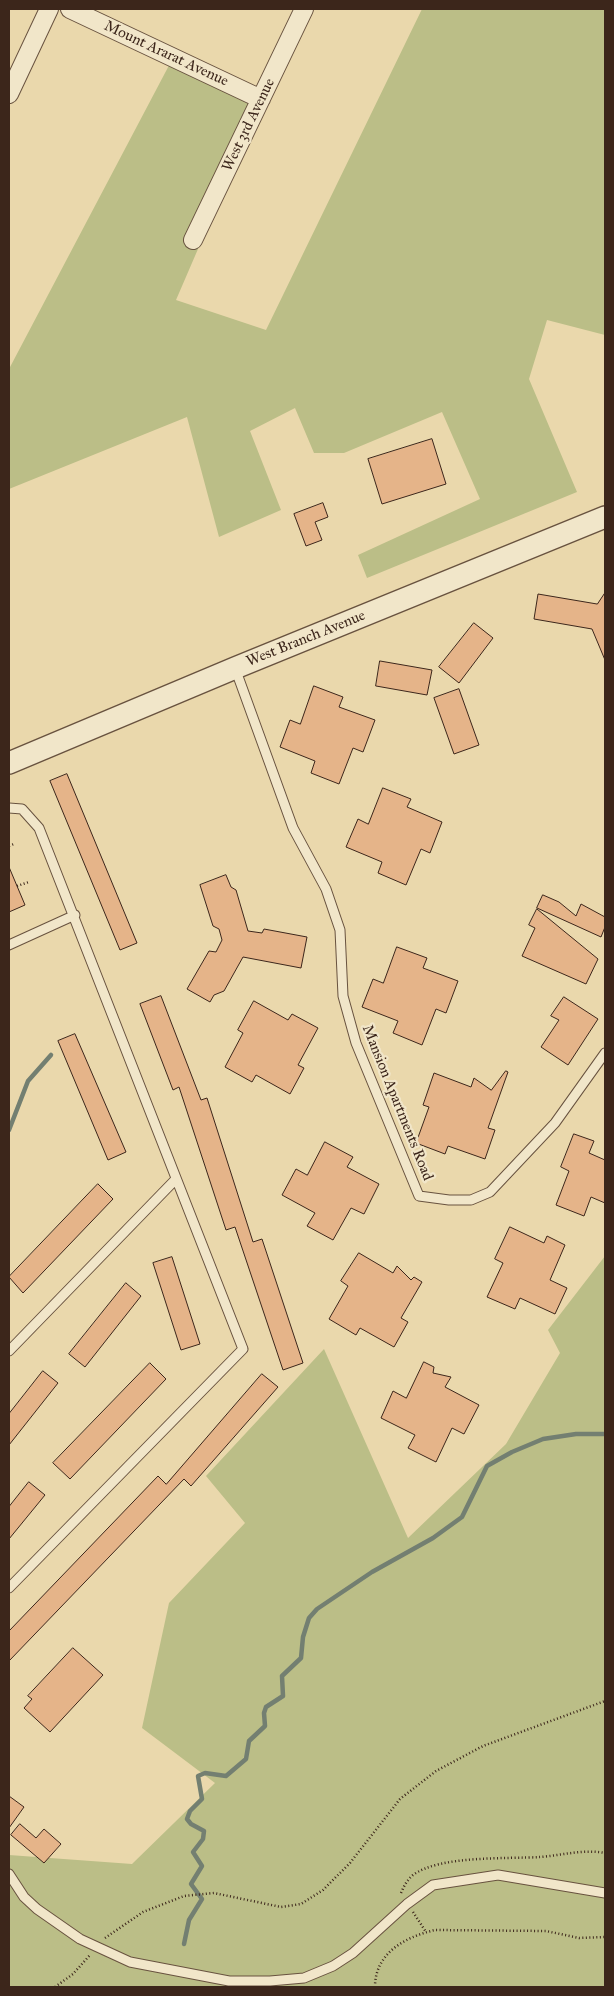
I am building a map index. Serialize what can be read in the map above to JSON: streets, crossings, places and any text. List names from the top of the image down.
{
  "streets": {
    "street": ["Mount Ararat Avenue", "West 3rd Avenue", "West Branch Avenue"],
    "lane": ["Mansion Apartments Road"]
  },
  "crossings": [
    ["Mount Ararat Avenue", "West 3rd Avenue"],
    ["West Branch Avenue", "Mansion Apartments Road"]
  ]
}
